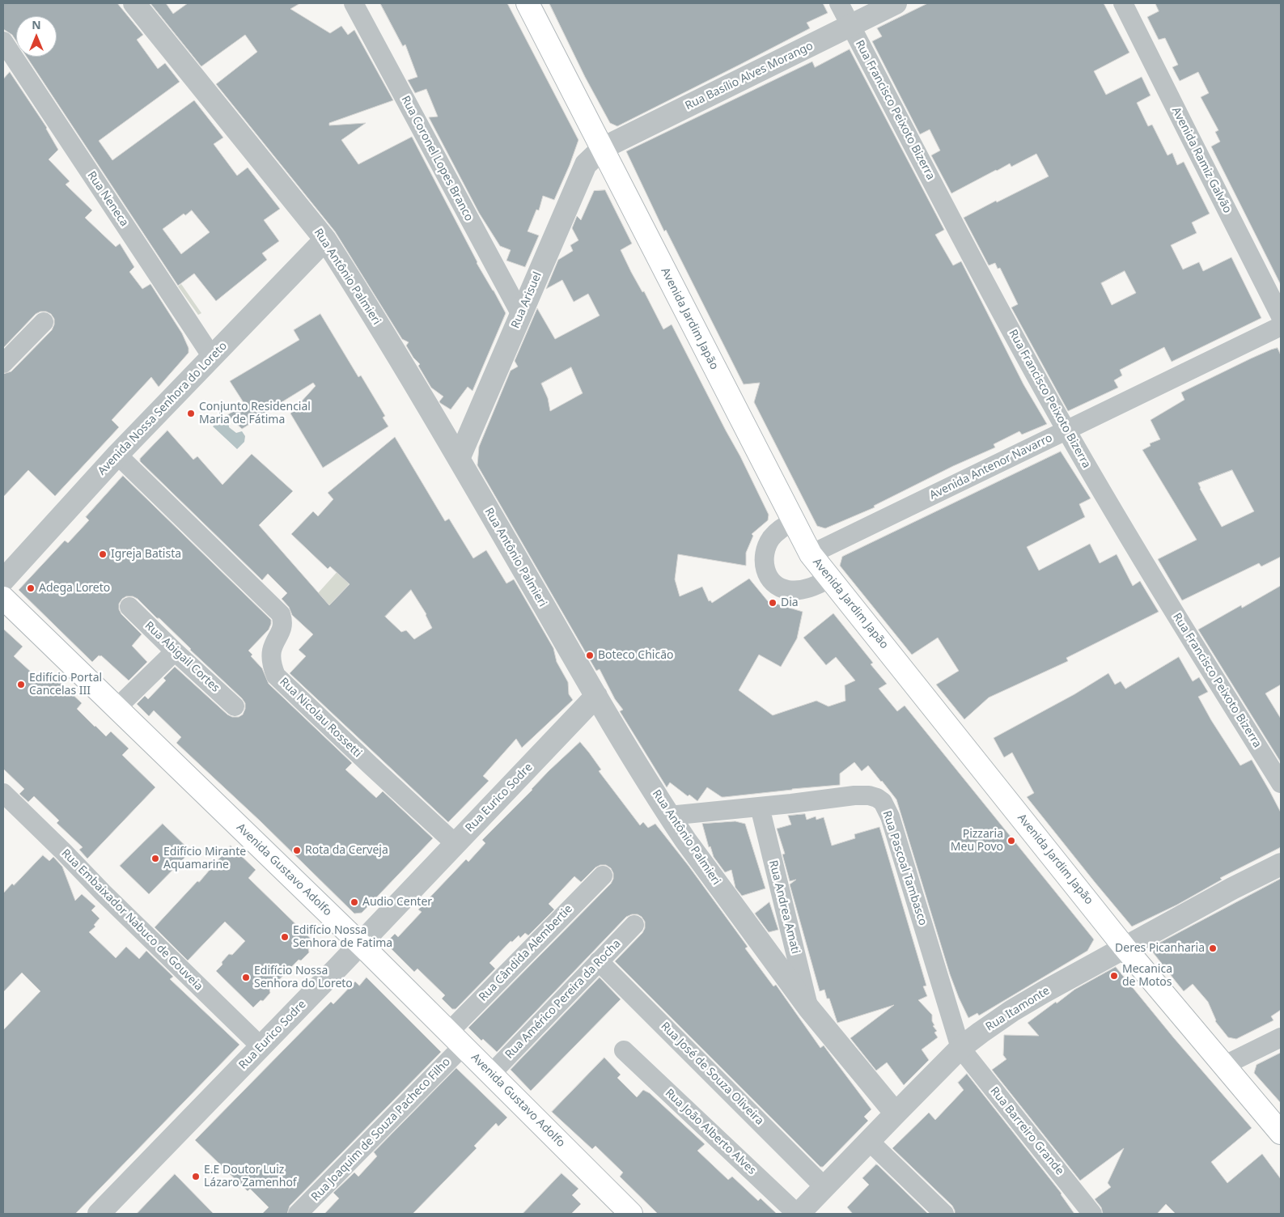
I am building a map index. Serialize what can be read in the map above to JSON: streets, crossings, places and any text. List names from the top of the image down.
{
  "streets": {
    "main road": ["Avenida Jardim Japão", "Avenida Gustavo Adolfo"],
    "street": [
      "Rua Basílio Alves Morango",
      "Rua Francisco Peixoto Bizerra",
      "Rua Coronel Lopes Branco",
      "Avenida Ramiz Galvão",
      "Rua Neneca",
      "Rua Antônio Palmieri",
      "Rua Arisuel",
      "Avenida Nossa Senhora do Loreto",
      "Avenida Antenor Navarro",
      "Rua Abigail Cortes",
      "Rua Nicolau Rossetti",
      "Rua Eurico Sodre",
      "Rua Pascoal Tambasco",
      "Rua Andrea Amati",
      "Rua Embaixador Nabuco de Gouveia",
      "Rua Cândida Alembertie",
      "Rua Américo Pereira da Rocha",
      "Rua Itamonte",
      "Rua José de Souza Oliveira",
      "Rua Joaquim de Souza Pacheco Filho",
      "Rua Barreiro Grande",
      "Rua João Alberto Alves"
    ]
  },
  "crossings": [
    ["Rua Basílio Alves Morango", "Rua Francisco Peixoto Bizerra"],
    ["Rua Basílio Alves Morango", "Rua Arisuel"],
    ["Rua Basílio Alves Morango", "Avenida Jardim Japão"],
    ["Rua Francisco Peixoto Bizerra", "Avenida Antenor Navarro"],
    ["Rua Coronel Lopes Branco", "Rua Arisuel"],
    ["Rua Neneca", "Avenida Nossa Senhora do Loreto"],
    ["Rua Antônio Palmieri", "Rua Arisuel"],
    ["Rua Antônio Palmieri", "Avenida Nossa Senhora do Loreto"],
    ["Rua Antônio Palmieri", "Rua Eurico Sodre"],
    ["Rua Antônio Palmieri", "Rua Pascoal Tambasco"],
    ["Rua Antônio Palmieri", "Rua Andrea Amati"],
    ["Rua Antônio Palmieri", "Rua Itamonte"],
    ["Rua Arisuel", "Avenida Jardim Japão"],
    ["Avenida Jardim Japão", "Avenida Antenor Navarro"],
    ["Avenida Jardim Japão", "Rua Itamonte"],
    ["Avenida Nossa Senhora do Loreto", "Rua Nicolau Rossetti"],
    ["Rua Nicolau Rossetti", "Rua Eurico Sodre"],
    ["Rua Eurico Sodre", "Avenida Gustavo Adolfo"],
    ["Rua Eurico Sodre", "Rua Embaixador Nabuco de Gouveia"],
    ["Rua Pascoal Tambasco", "Rua Andrea Amati"],
    ["Rua Pascoal Tambasco", "Rua Itamonte"],
    ["Rua Pascoal Tambasco", "Rua Barreiro Grande"],
    ["Avenida Gustavo Adolfo", "Rua Cândida Alembertie"],
    ["Avenida Gustavo Adolfo", "Rua Américo Pereira da Rocha"],
    ["Avenida Gustavo Adolfo", "Rua Joaquim de Souza Pacheco Filho"],
    ["Rua Cândida Alembertie", "Rua Joaquim de Souza Pacheco Filho"],
    ["Rua Américo Pereira da Rocha", "Rua José de Souza Oliveira"],
    ["Rua Itamonte", "Rua José de Souza Oliveira"],
    ["Rua Itamonte", "Rua Barreiro Grande"],
    ["Rua Itamonte", "Rua João Alberto Alves"]
  ],
  "places": [
    "Conjunto Residencial Maria de Fátima",
    "Igreja Batista",
    "Adega Loreto",
    "Dia",
    "Boteco Chicão",
    "Edifício Portal Cancelas III",
    "Pizzaria Meu Povo",
    "Rota da Cerveja",
    "Edifício Mirante Aquamarine",
    "Audio Center",
    "Edifício Nossa Senhora de Fatima",
    "Deres Picanharia",
    "Mecanica de Motos",
    "Edifício Nossa Senhora do Loreto",
    "E.E Doutor Luiz Lázaro Zamenhof"
  ],
  "north": "top"
}
